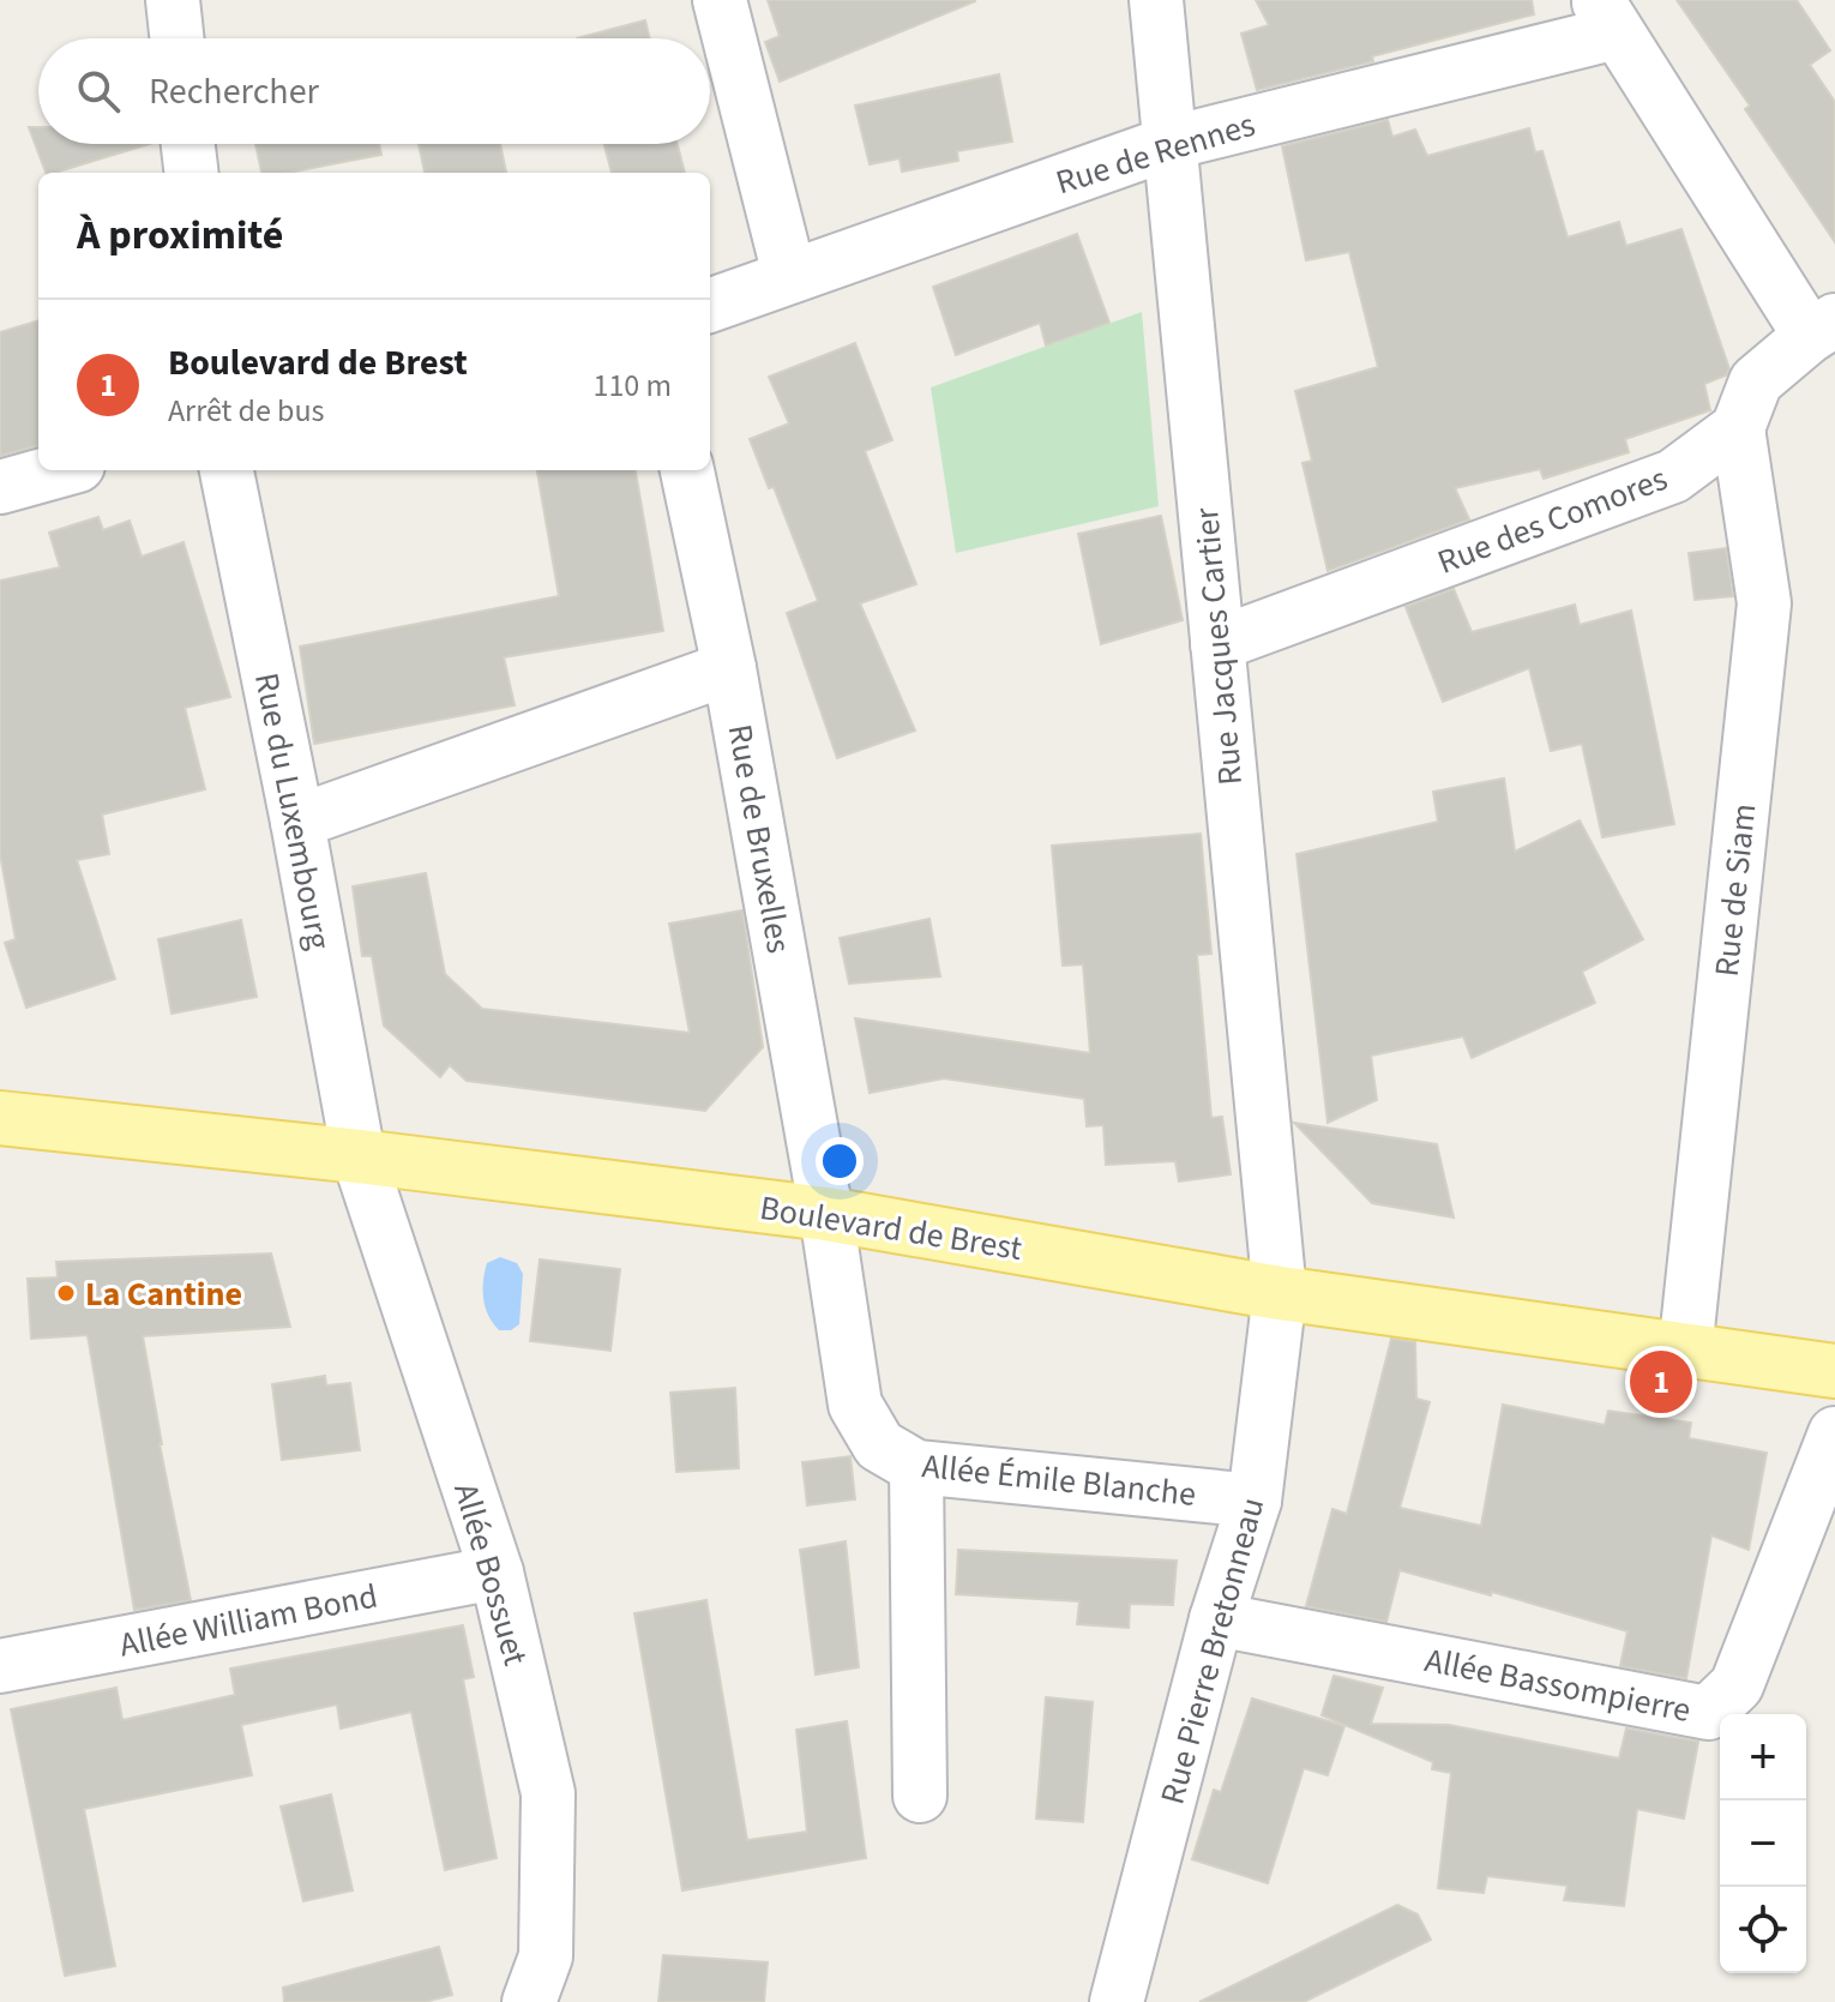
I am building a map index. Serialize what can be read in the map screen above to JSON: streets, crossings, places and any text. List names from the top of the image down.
{
  "streets": {
    "main road": ["Boulevard de Brest"],
    "street": [
      "Rue de Rennes",
      "Rue des Comores",
      "Rue Jacques Cartier",
      "Rue du Luxembourg",
      "Rue de Bruxelles",
      "Rue de Siam",
      "Allée Émile Blanche",
      "Allée Bossuet",
      "Allée William Bond",
      "Rue Pierre Bretonneau",
      "Allée Bassompierre"
    ]
  },
  "crossings": [
    ["Rue de Rennes", "Rue Jacques Cartier"],
    ["Rue des Comores", "Rue Jacques Cartier"],
    ["Rue des Comores", "Rue de Siam"],
    ["Rue Jacques Cartier", "Boulevard de Brest"],
    ["Rue Jacques Cartier", "Rue Pierre Bretonneau"],
    ["Rue du Luxembourg", "Boulevard de Brest"],
    ["Rue du Luxembourg", "Allée Bossuet"],
    ["Rue de Bruxelles", "Boulevard de Brest"],
    ["Rue de Bruxelles", "Allée Émile Blanche"],
    ["Rue de Siam", "Boulevard de Brest"],
    ["Boulevard de Brest", "Allée Émile Blanche"],
    ["Boulevard de Brest", "Allée Bossuet"],
    ["Boulevard de Brest", "Rue Pierre Bretonneau"],
    ["Allée Émile Blanche", "Rue Pierre Bretonneau"],
    ["Allée Bossuet", "Allée William Bond"],
    ["Rue Pierre Bretonneau", "Allée Bassompierre"]
  ],
  "places": ["La Cantine"],
  "page": {
    "search": "Rechercher",
    "heading": "À proximité",
    "list": [
      {
        "mark": "1",
        "name": "Boulevard de Brest",
        "note": "Arrêt de bus",
        "value": "110 m"
      }
    ],
    "pins": "1",
    "map_buttons": ["+", "−"]
  }
}
